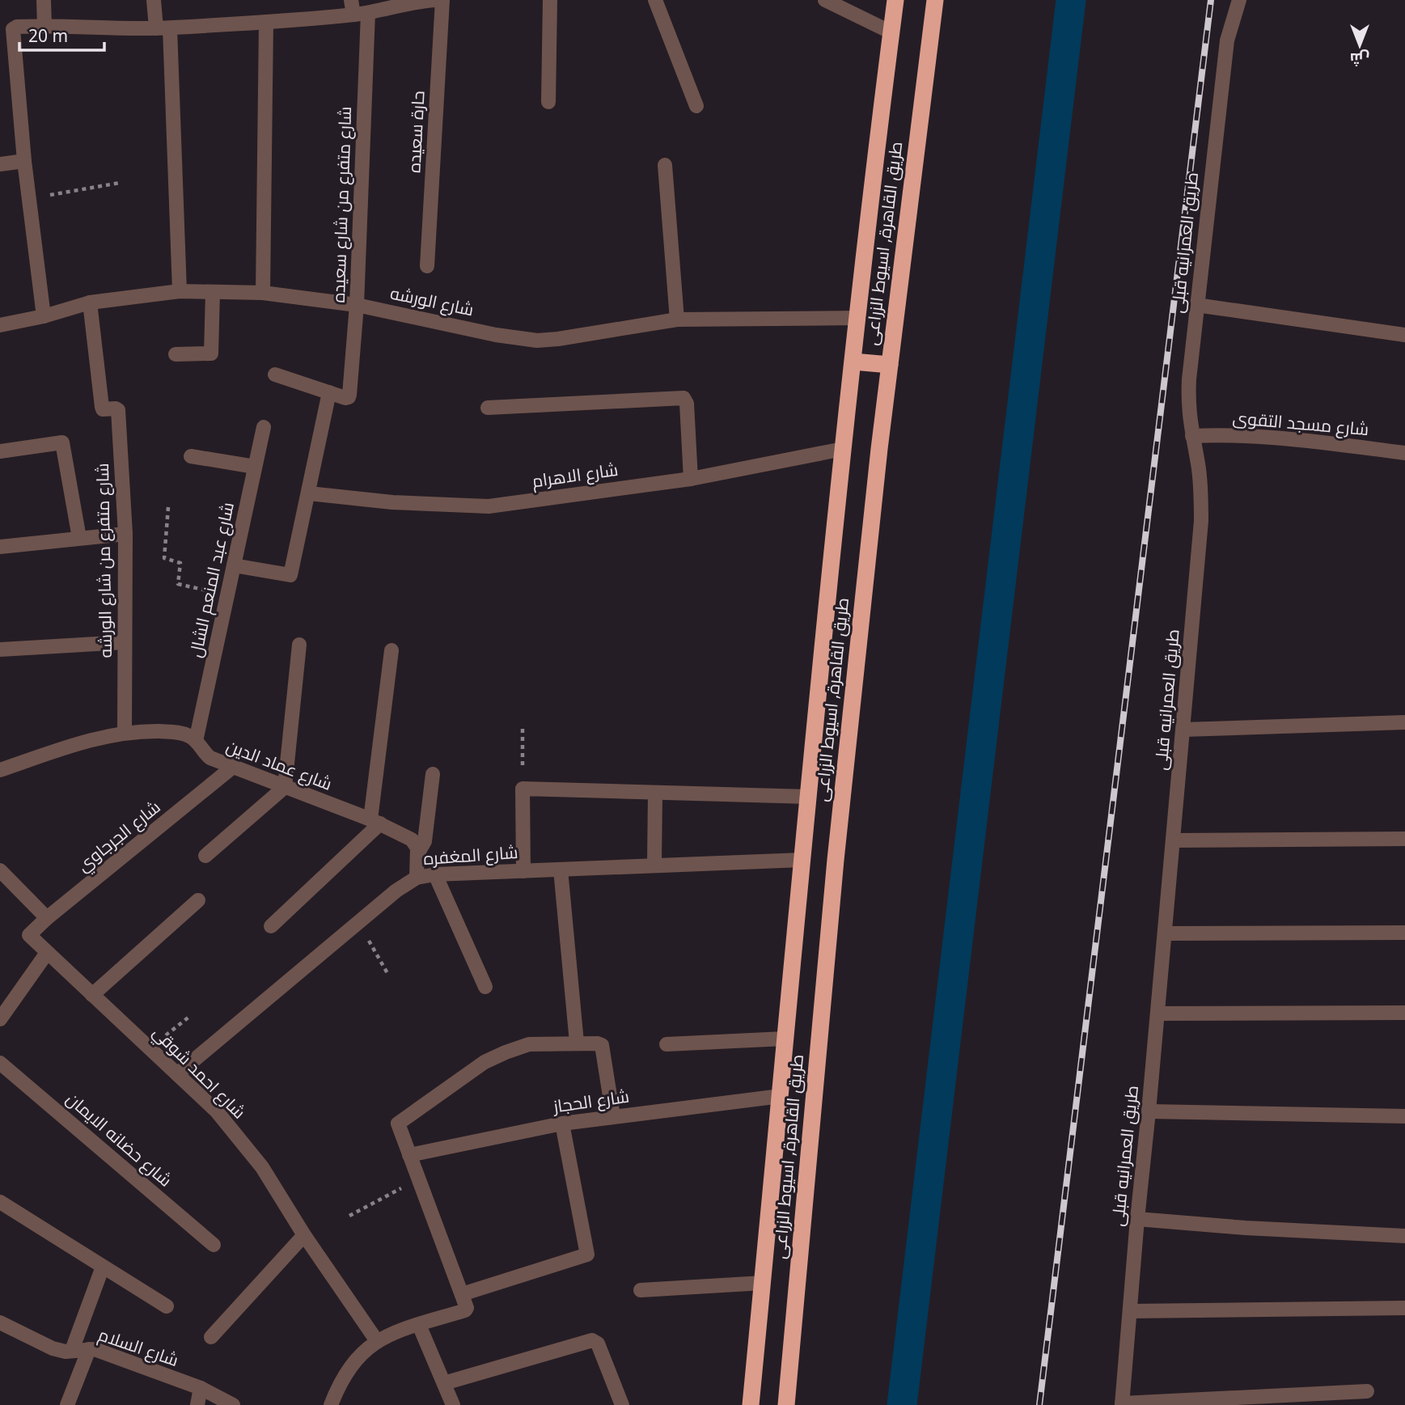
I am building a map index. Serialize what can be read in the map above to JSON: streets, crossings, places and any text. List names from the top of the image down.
{
  "streets": {
    "highway": ["طريق القاهرة, اسيوط الزراعى"],
    "street": [
      "حارة سعيده",
      "شارع متفرع من شارع سعيده",
      "طريق العمرانيه قبلى",
      "شارع الورشه",
      "شارع مسجد التقوى",
      "شارع الاهرام",
      "شارع متفرع من شارع الورشه",
      "شارع عبد المنعم الشال",
      "شارع عماد الدين",
      "شارع الجرجاوي",
      "شارع المغفره",
      "شارع احمد شوقي",
      "شارع الحجاز",
      "شارع حضانه الايمان",
      "شارع السلام"
    ]
  },
  "crossings": [
    ["شارع متفرع من شارع سعيده", "شارع الورشه"],
    ["طريق العمرانيه قبلى", "شارع مسجد التقوى"],
    ["طريق القاهرة, اسيوط الزراعى", "شارع الورشه"],
    ["طريق القاهرة, اسيوط الزراعى", "شارع الاهرام"],
    ["طريق القاهرة, اسيوط الزراعى", "شارع المغفره"],
    ["طريق القاهرة, اسيوط الزراعى", "شارع الحجاز"],
    ["شارع الورشه", "شارع متفرع من شارع الورشه"],
    ["شارع متفرع من شارع الورشه", "شارع عماد الدين"],
    ["شارع عبد المنعم الشال", "شارع عماد الدين"],
    ["شارع عماد الدين", "شارع الجرجاوي"],
    ["شارع الجرجاوي", "شارع احمد شوقي"],
    ["شارع المغفره", "شارع احمد شوقي"]
  ],
  "scale_bar": "20 m",
  "north": "bottom"
}
